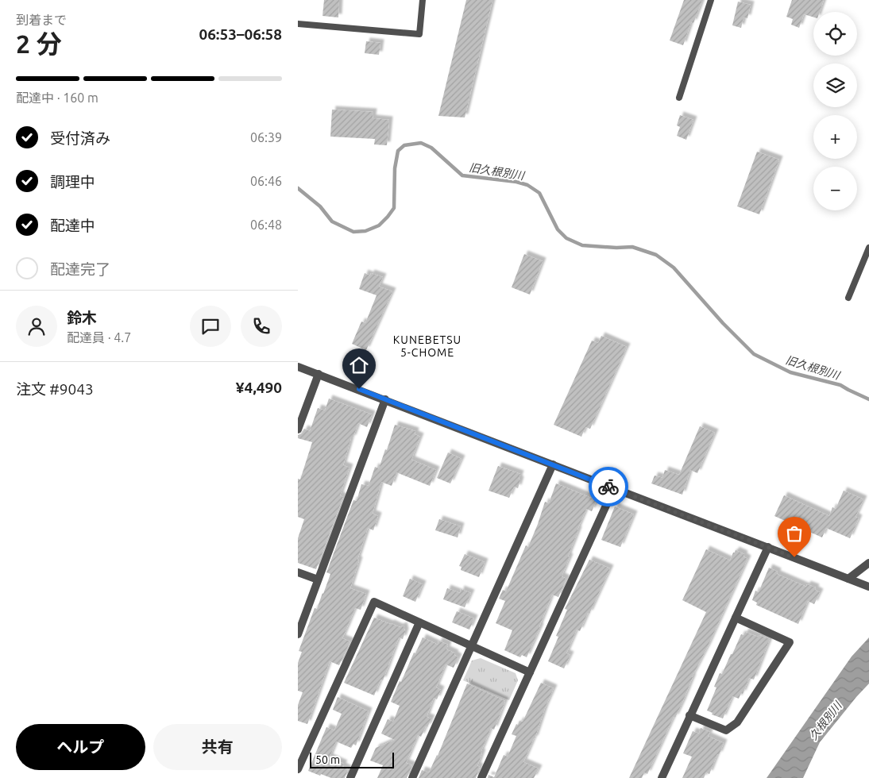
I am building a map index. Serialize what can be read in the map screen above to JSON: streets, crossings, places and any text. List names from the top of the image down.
{
  "districts": ["KUNEBETSU 5-CHOME"],
  "water": ["旧久根別川", "久根別川"],
  "scale_bar": "50 m",
  "page": {
    "heading": ["2 分", "到着まで", "06:53–06:58"],
    "panel": [
      "鈴木",
      "配達員 · 4.7",
      "注文 #9043",
      "¥4,490"
    ],
    "map_buttons": ["+", "−"],
    "bar": "配達中 · 160 m",
    "list": [
      ["受付済み", "06:39"],
      ["調理中", "06:46"],
      ["配達中", "06:48"],
      "配達完了"
    ],
    "buttons": ["ヘルプ", "共有"],
    "scale": "50 m"
  }
}
